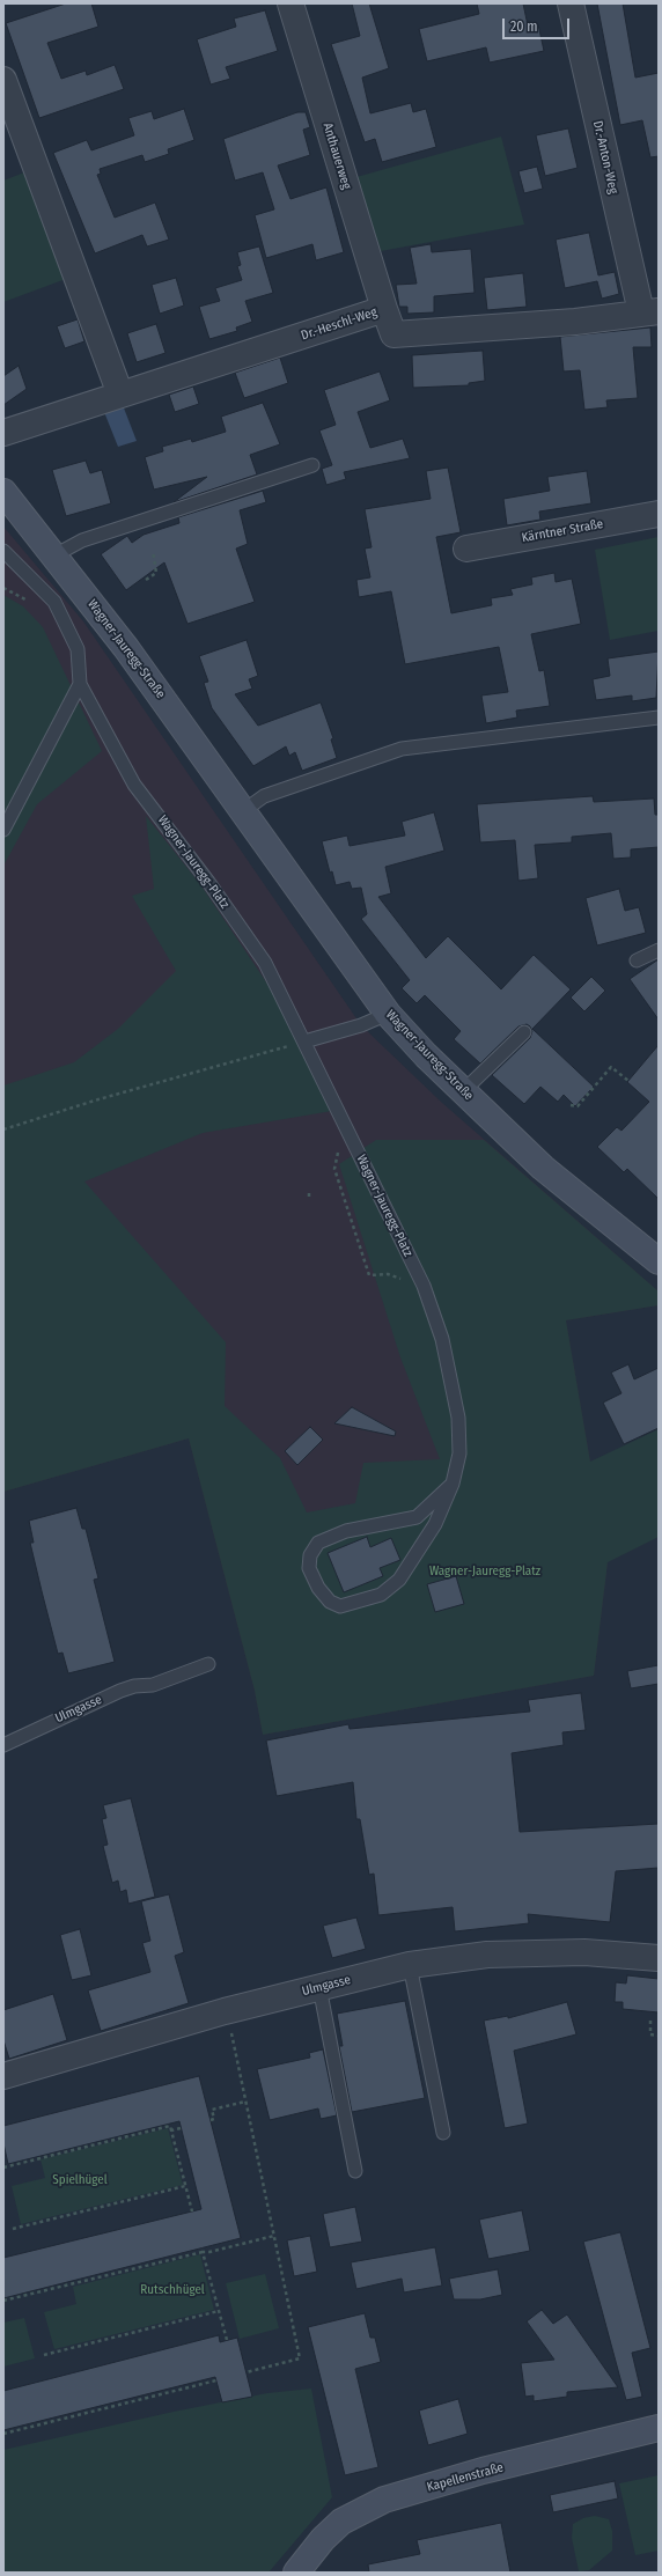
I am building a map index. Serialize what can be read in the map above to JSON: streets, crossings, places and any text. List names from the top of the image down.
{
  "streets": {
    "main road": ["Wagner-Jauregg-Straße", "Kapellenstraße"],
    "street": [
      "Anthauerweg",
      "Dr.-Anton-Weg",
      "Dr.-Heschl-Weg",
      "Kärntner Straße",
      "Ulmgasse"
    ],
    "lane": ["Wagner-Jauregg-Platz"]
  },
  "crossings": [
    ["Anthauerweg", "Dr.-Heschl-Weg"],
    ["Dr.-Anton-Weg", "Dr.-Heschl-Weg"]
  ],
  "parks": ["Wagner-Jauregg-Platz", "Spielhügel", "Rutschhügel"],
  "scale_bar": "20 m"
}
